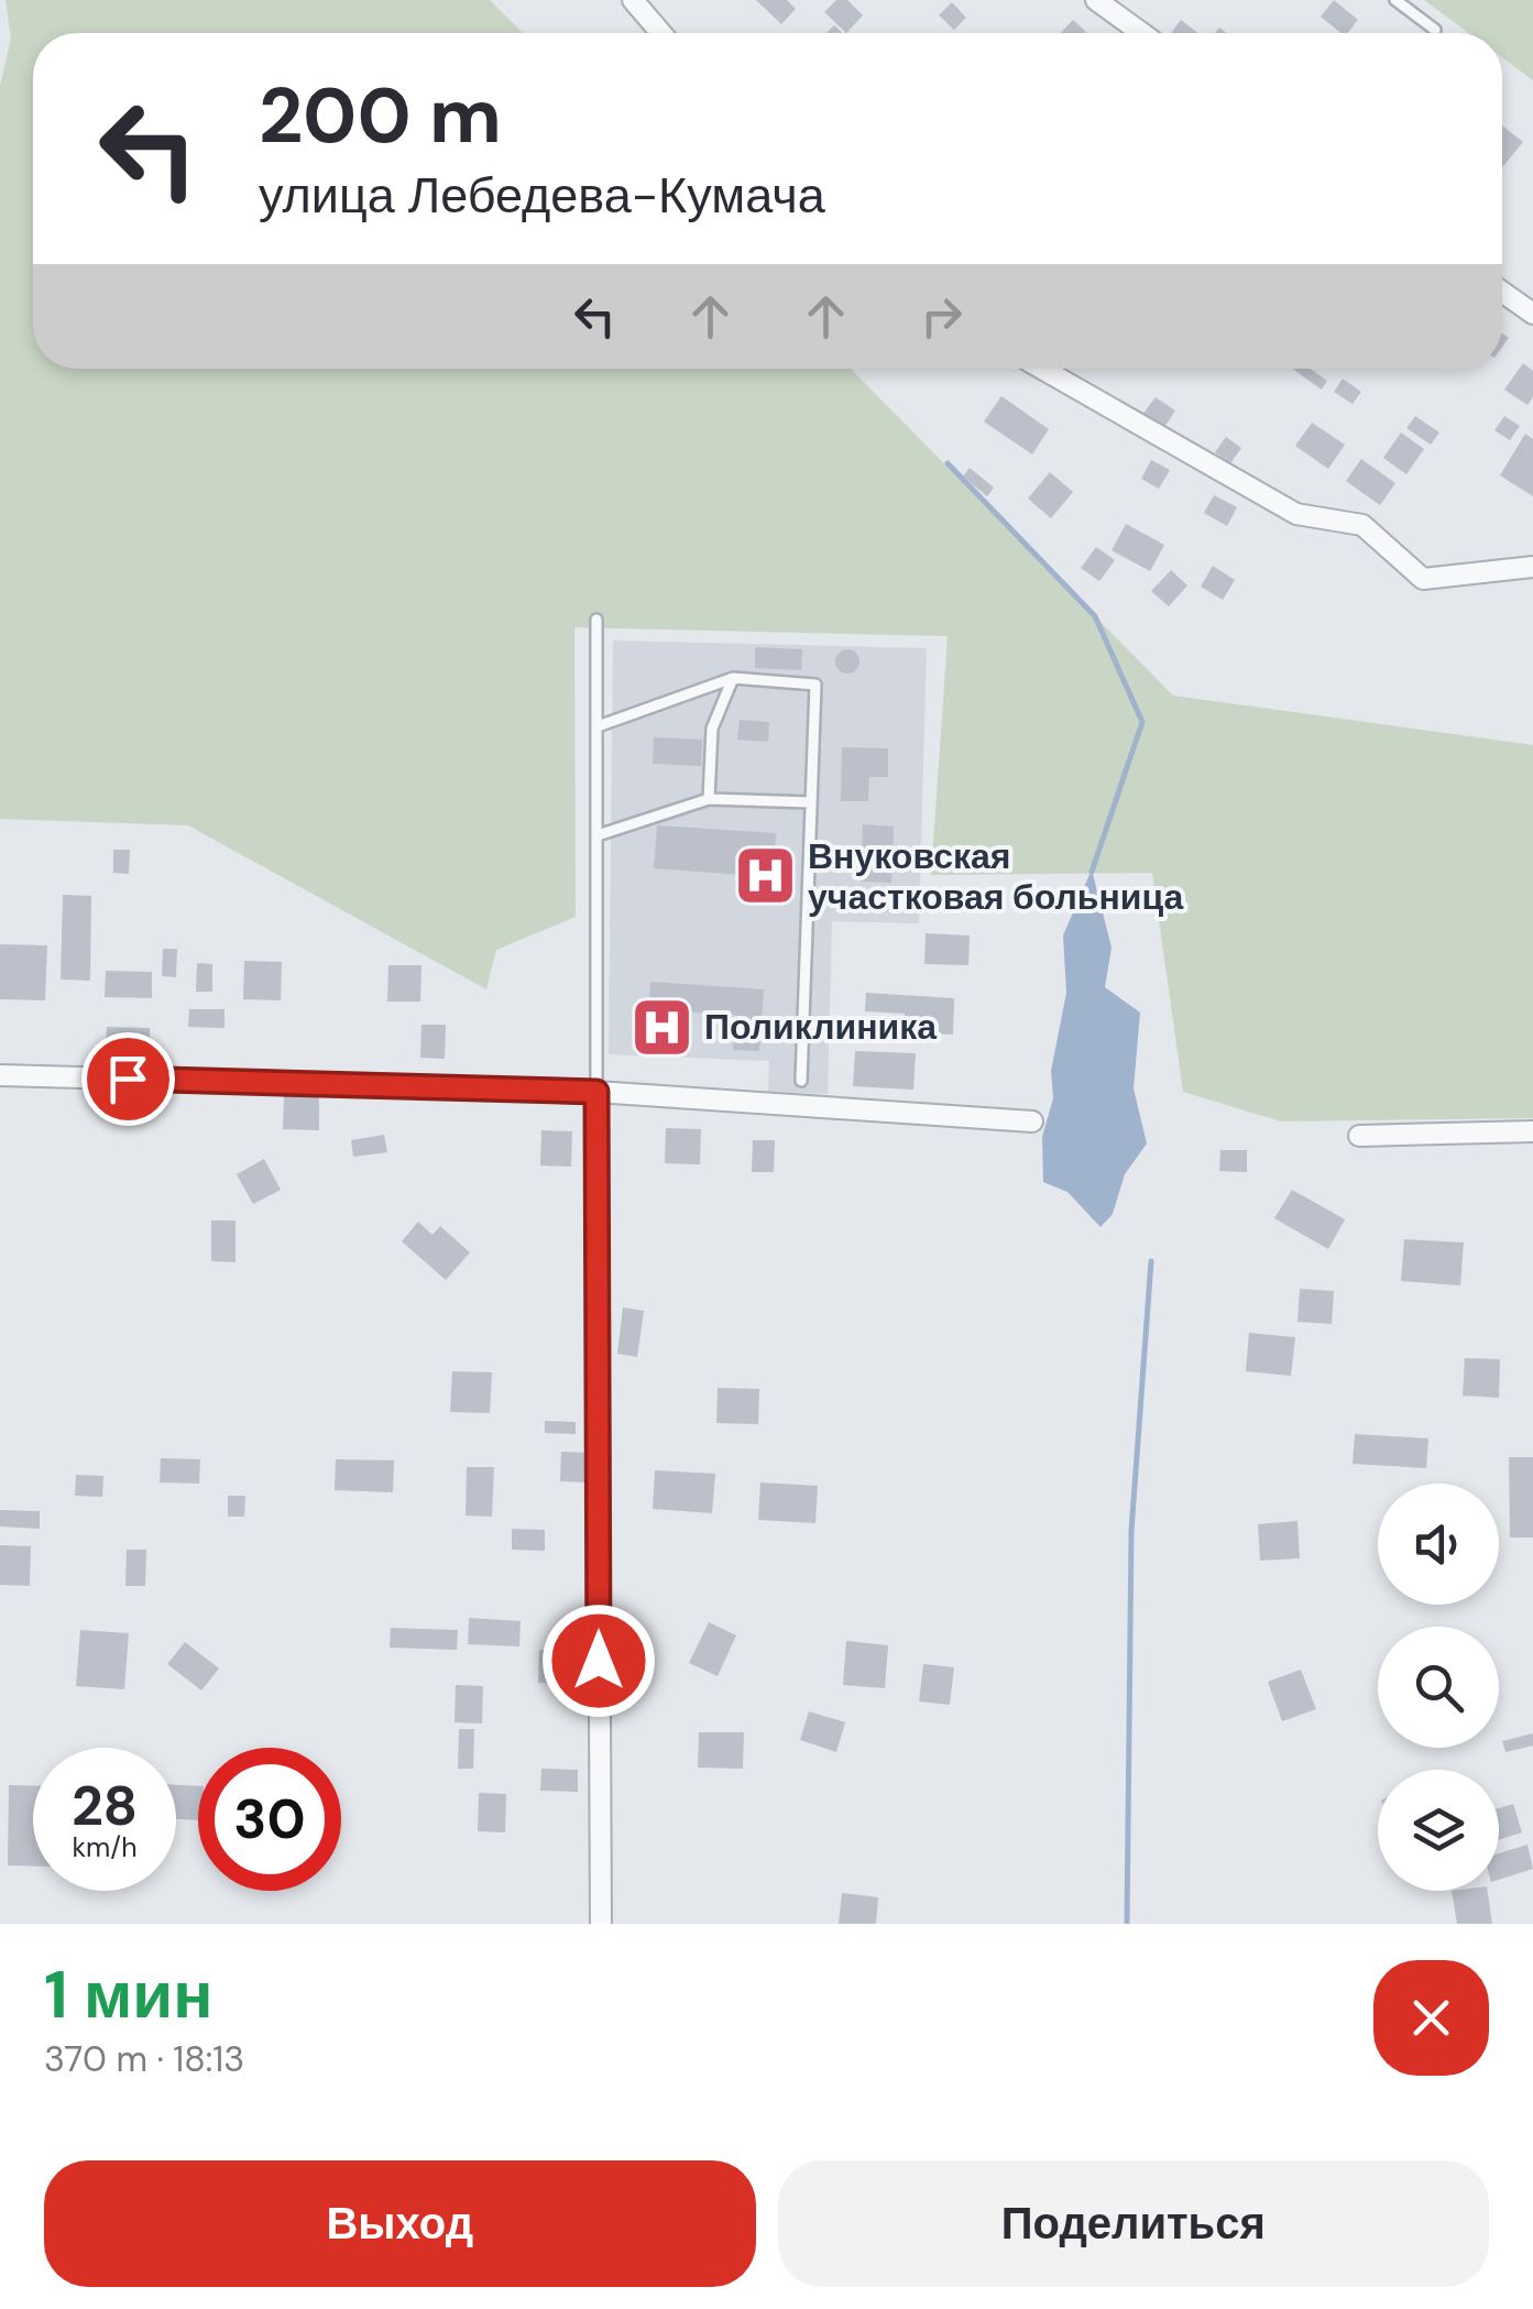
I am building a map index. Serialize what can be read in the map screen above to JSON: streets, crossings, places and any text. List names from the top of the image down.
{
  "places": {
    "hospital": ["Внуковская участковая больница", "Поликлиника"]
  },
  "page": {
    "turn": ["200 m", "улица Лебедева-Кумача"],
    "speed": "28 km/h",
    "limit": "30",
    "heading": ["1 мин", "370 m · 18:13"],
    "buttons": ["Выход", "Поделиться"]
  }
}
